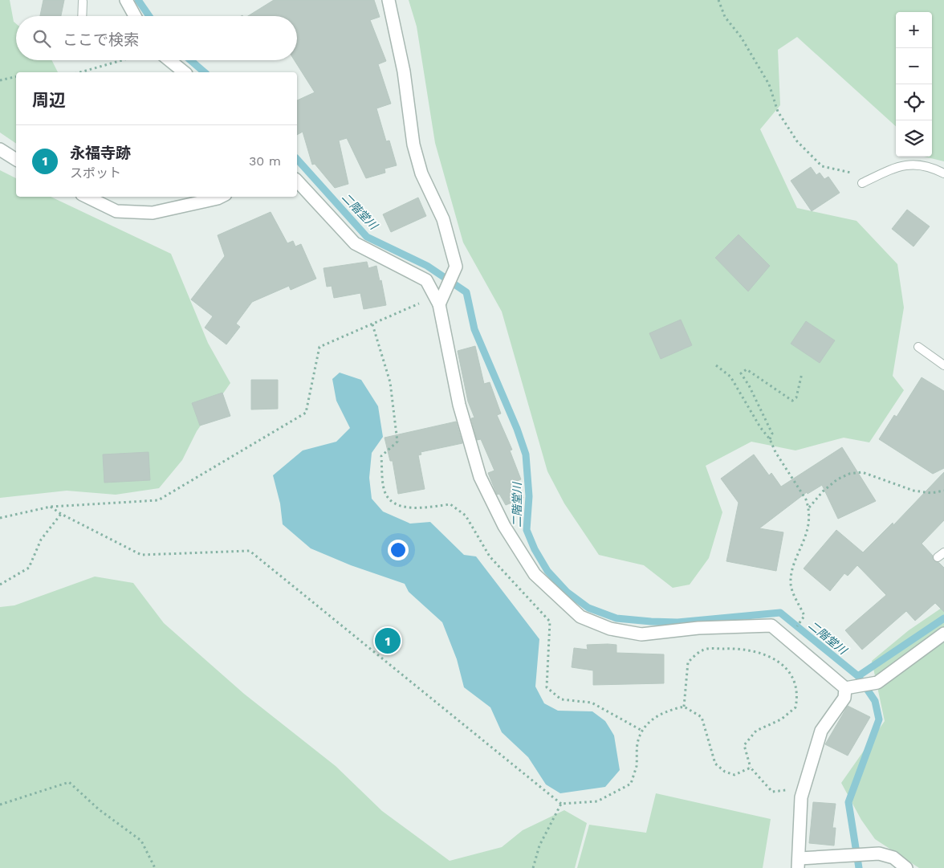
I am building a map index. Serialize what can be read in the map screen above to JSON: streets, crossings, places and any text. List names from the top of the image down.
{
  "water": ["二階堂川"],
  "page": {
    "map_buttons": ["+", "−"],
    "search": "ここで検索",
    "heading": "周辺",
    "list": [
      {
        "mark": "1",
        "name": "永福寺跡",
        "note": "スポット",
        "value": "30 m"
      }
    ],
    "pins": "1"
  }
}
